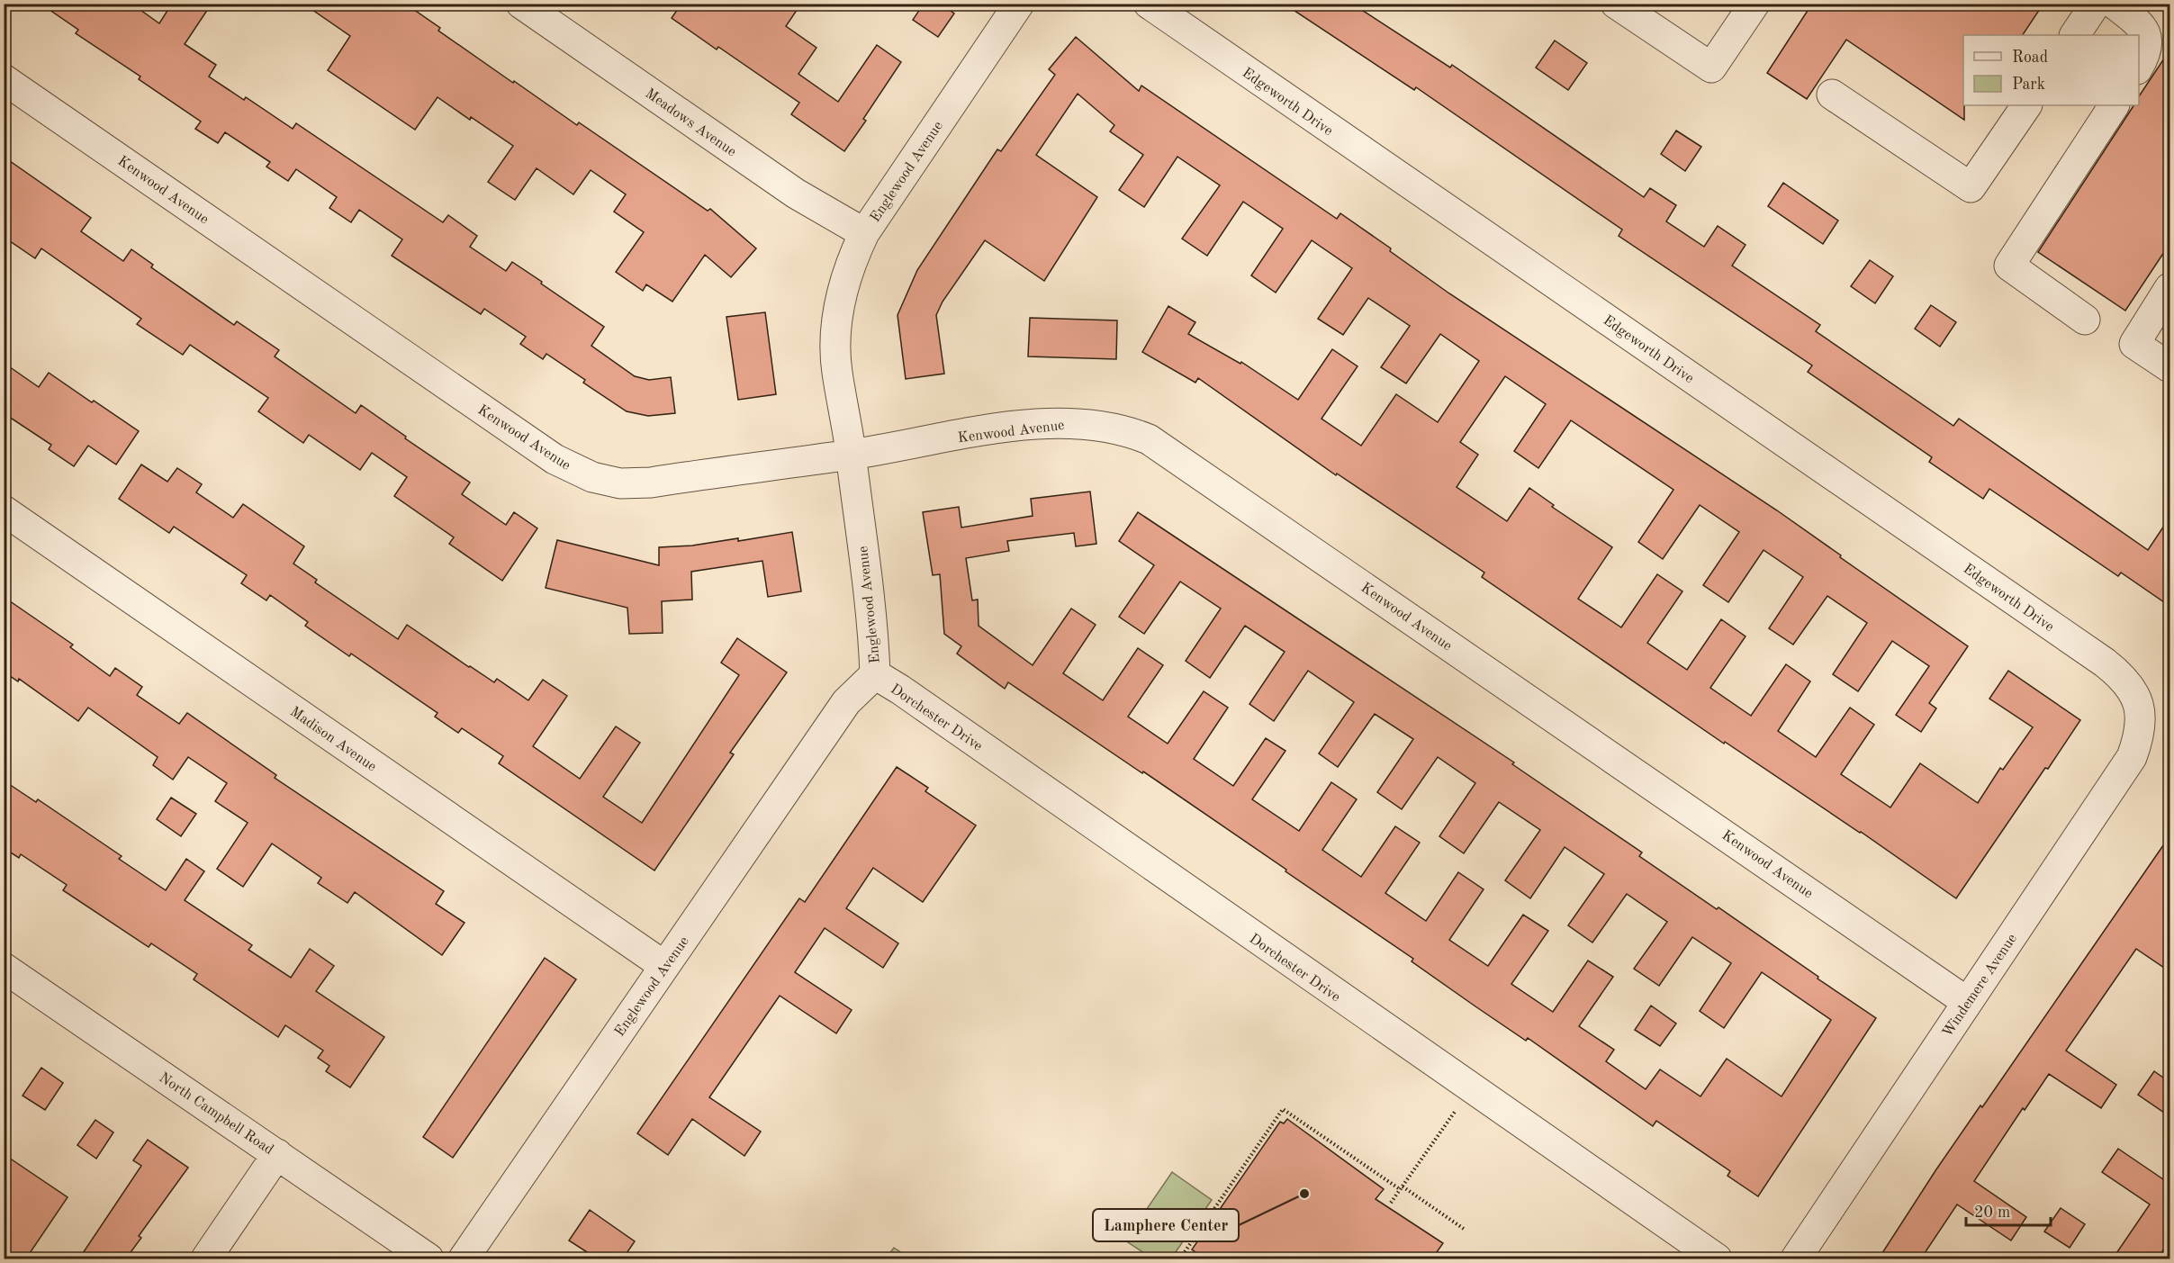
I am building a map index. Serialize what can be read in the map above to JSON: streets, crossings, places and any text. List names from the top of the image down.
{
  "streets": {
    "street": [
      "Edgeworth Drive",
      "Meadows Avenue",
      "Englewood Avenue",
      "Kenwood Avenue",
      "Dorchester Drive",
      "Madison Avenue",
      "Windemere Avenue",
      "North Campbell Road"
    ]
  },
  "crossings": [
    ["Edgeworth Drive", "Windemere Avenue"],
    ["Meadows Avenue", "Englewood Avenue"],
    ["Englewood Avenue", "Kenwood Avenue"],
    ["Englewood Avenue", "Dorchester Drive"],
    ["Englewood Avenue", "Madison Avenue"],
    ["Kenwood Avenue", "Windemere Avenue"]
  ],
  "places": ["Lamphere Center"],
  "legend": ["Road", "Park"],
  "scale_bar": "20 m"
}
